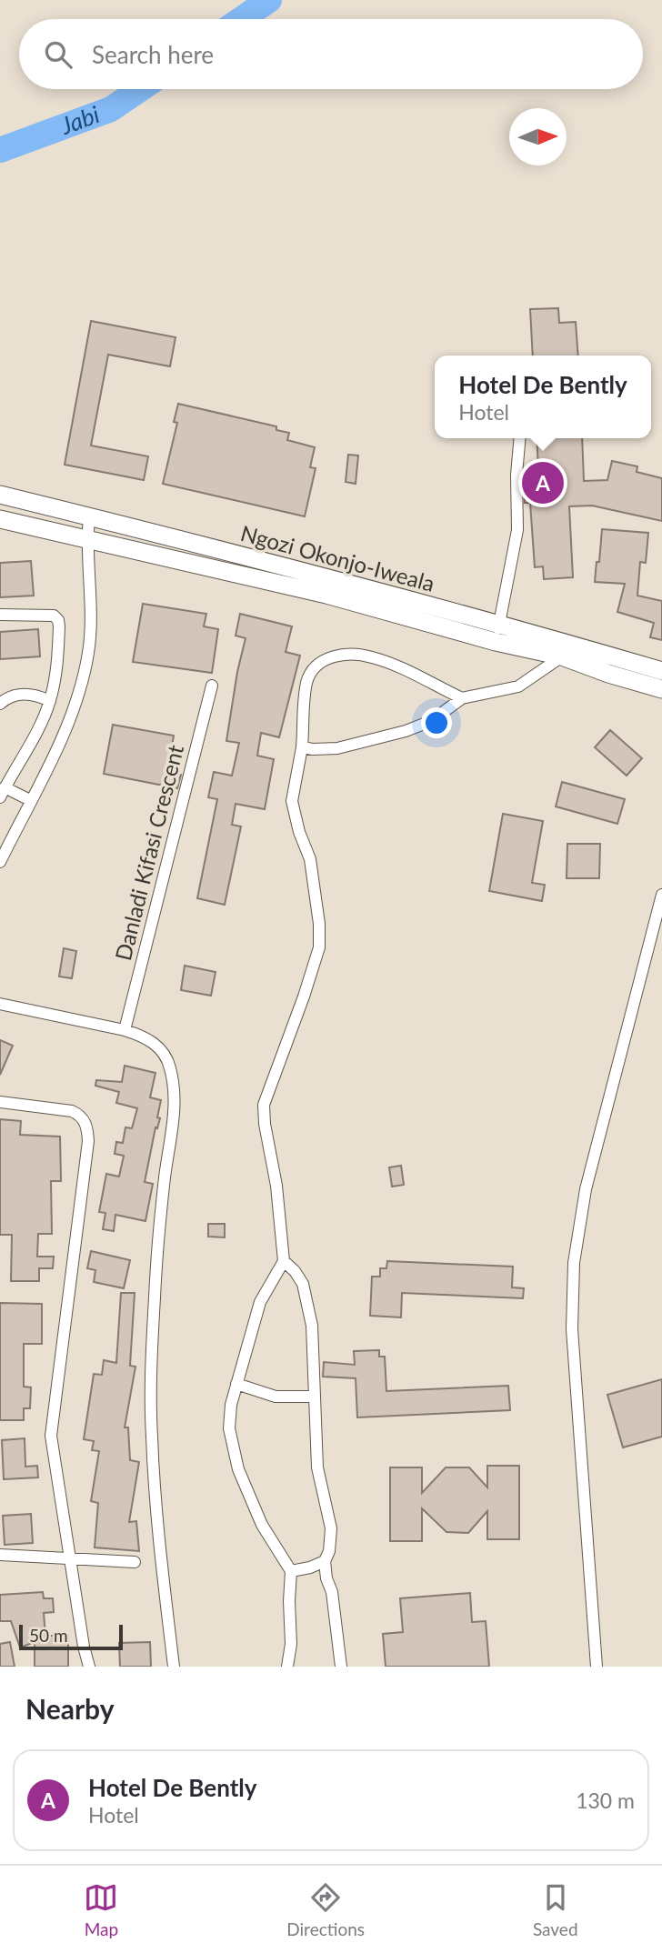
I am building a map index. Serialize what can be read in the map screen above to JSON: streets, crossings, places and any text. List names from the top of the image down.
{
  "streets": {
    "street": ["Ngozi Okonjo-Iweala", "Danladi Kifasi Crescent"]
  },
  "water": ["Jabi"],
  "scale_bar": "50 m",
  "north": "right",
  "page": {
    "search": "Search here",
    "popup": ["Hotel De Bently", "Hotel"],
    "pins": "A",
    "scale": "50 m",
    "heading": "Nearby",
    "list": [
      {
        "mark": "A",
        "name": "Hotel De Bently",
        "note": "Hotel",
        "value": "130 m"
      }
    ],
    "nav": ["Map", "Directions", "Saved"]
  }
}
